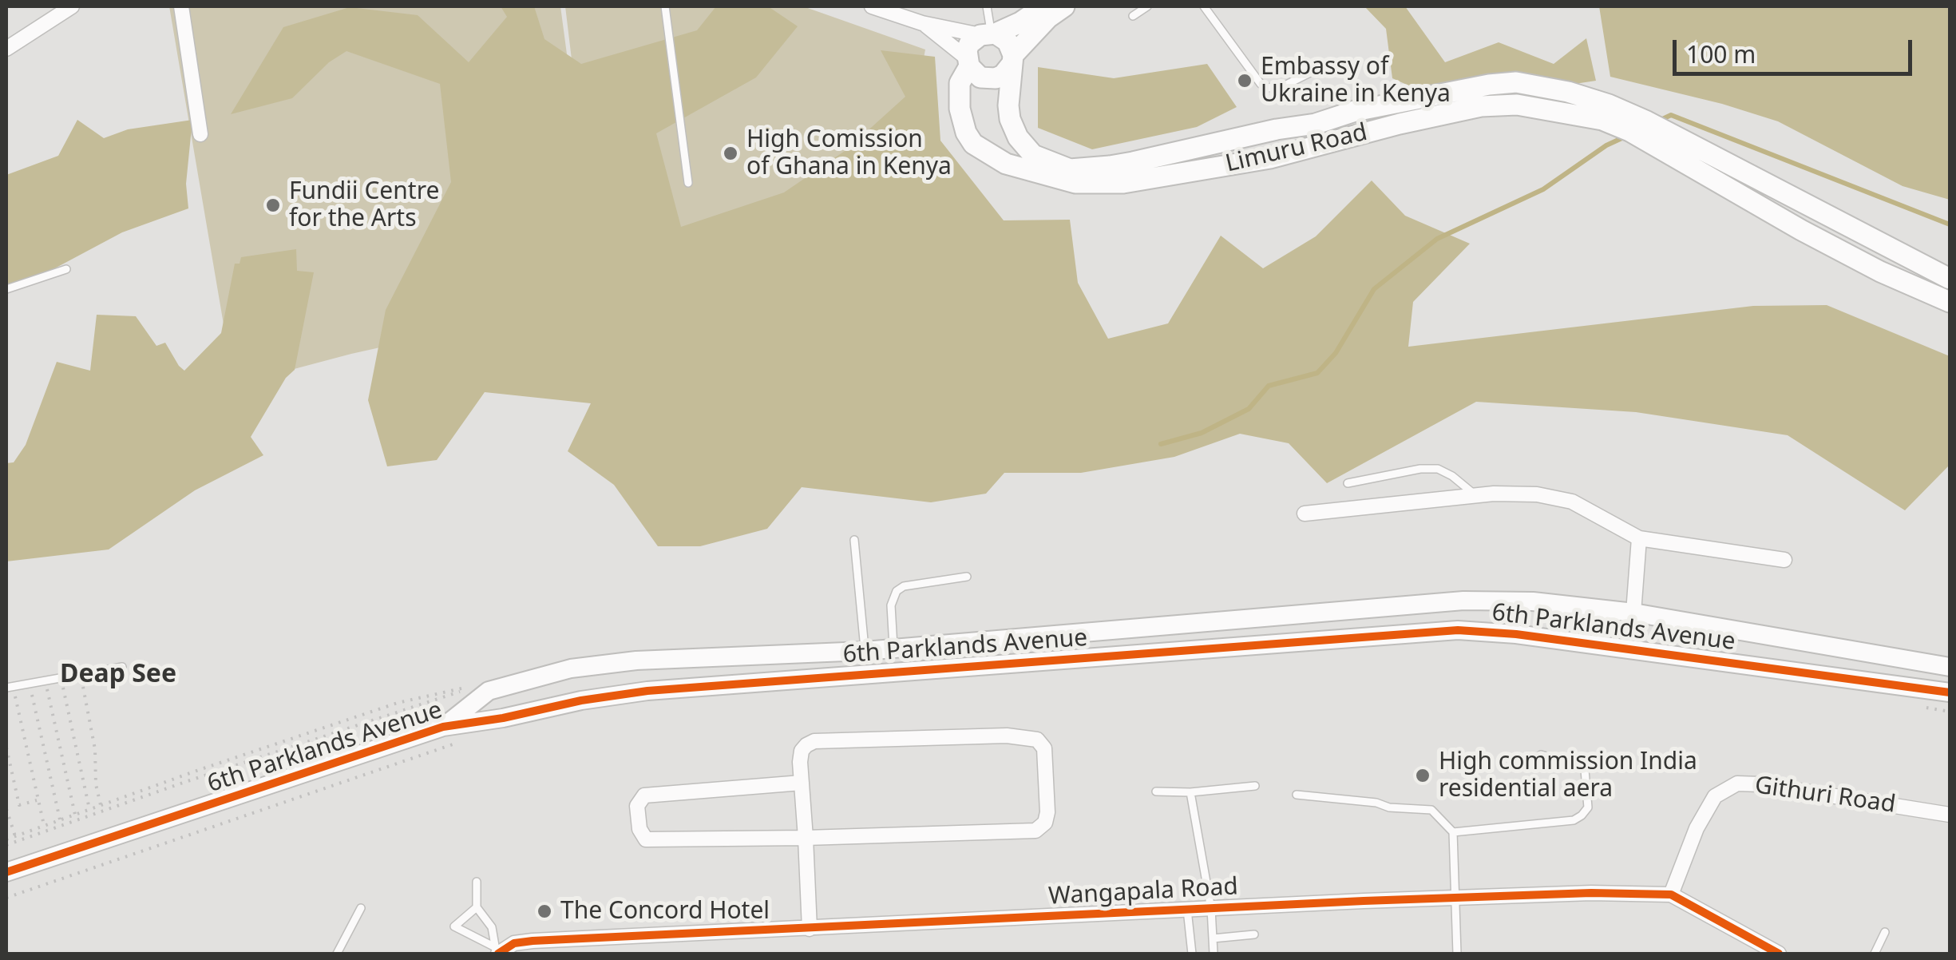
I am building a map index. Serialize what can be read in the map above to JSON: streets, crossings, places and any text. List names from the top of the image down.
{
  "streets": {
    "main road": ["Limuru Road"],
    "street": ["6th Parklands Avenue", "Githuri Road", "Wangapala Road"]
  },
  "crossings": [
    ["Githuri Road", "Wangapala Road"]
  ],
  "districts": ["Deap See"],
  "places": [
    "Embassy of Ukraine in Kenya",
    "High Comission of Ghana in Kenya",
    "Fundii Centre for the Arts",
    "High commission India residential aera",
    "The Concord Hotel"
  ],
  "scale_bar": "100 m"
}
